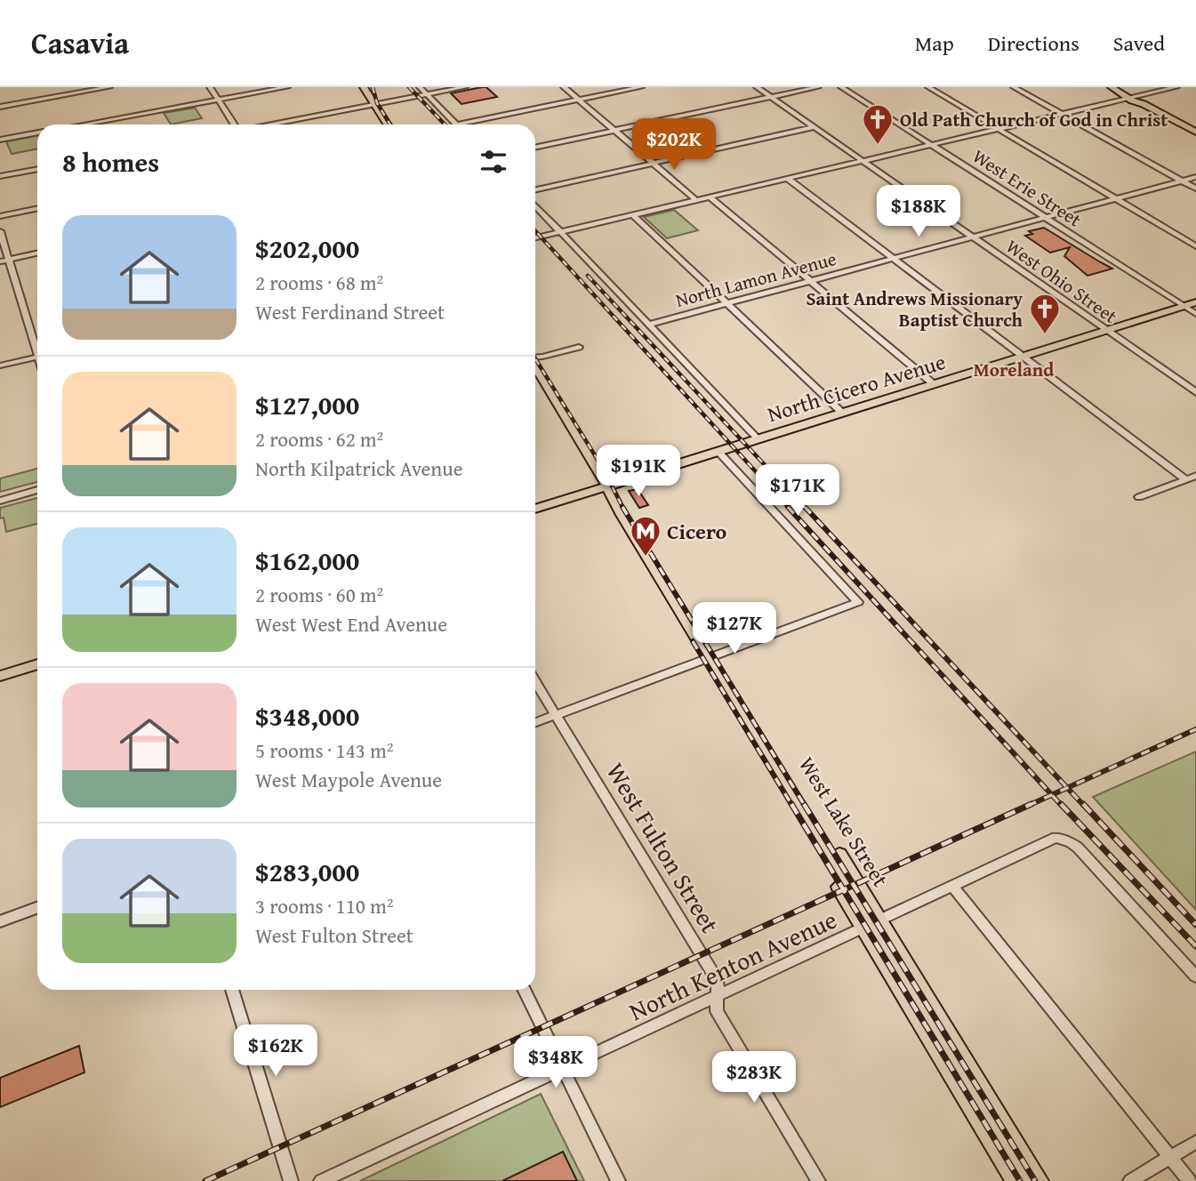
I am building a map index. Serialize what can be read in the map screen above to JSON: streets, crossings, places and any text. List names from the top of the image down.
{
  "streets": {
    "main road": ["North Cicero Avenue", "West Lake Street"],
    "street": [
      "West Erie Street",
      "North Lamon Avenue",
      "West Ohio Street",
      "West Fulton Street",
      "North Kenton Avenue"
    ]
  },
  "crossings": [
    ["West Erie Street", "North Lamon Avenue"],
    ["West Erie Street", "North Cicero Avenue"],
    ["North Lamon Avenue", "West Ohio Street"],
    ["West Ohio Street", "North Cicero Avenue"],
    ["North Cicero Avenue", "West Lake Street"],
    ["West Lake Street", "North Kenton Avenue"],
    ["West Fulton Street", "North Kenton Avenue"]
  ],
  "districts": ["Moreland"],
  "places": {
    "church": ["Old Path Church of God in Christ", "Saint Andrews Missionary Baptist Church"],
    "metro station": ["Cicero"]
  },
  "page": {
    "header": "Casavia",
    "nav": ["Map", "Directions", "Saved"],
    "price": [
      "$202K",
      "$188K",
      "$191K",
      "$171K",
      "$127K",
      "$162K",
      "$348K",
      "$283K"
    ],
    "heading": "8 homes",
    "list": [
      {
        "name": "$202,000",
        "note": "2 rooms · 68 m² · West Ferdinand Street"
      },
      {
        "name": "$127,000",
        "note": "2 rooms · 62 m² · North Kilpatrick Avenue"
      },
      {
        "name": "$162,000",
        "note": "2 rooms · 60 m² · West West End Avenue"
      },
      {
        "name": "$348,000",
        "note": "5 rooms · 143 m² · West Maypole Avenue"
      },
      {
        "name": "$283,000",
        "note": "3 rooms · 110 m² · West Fulton Street"
      }
    ]
  }
}
